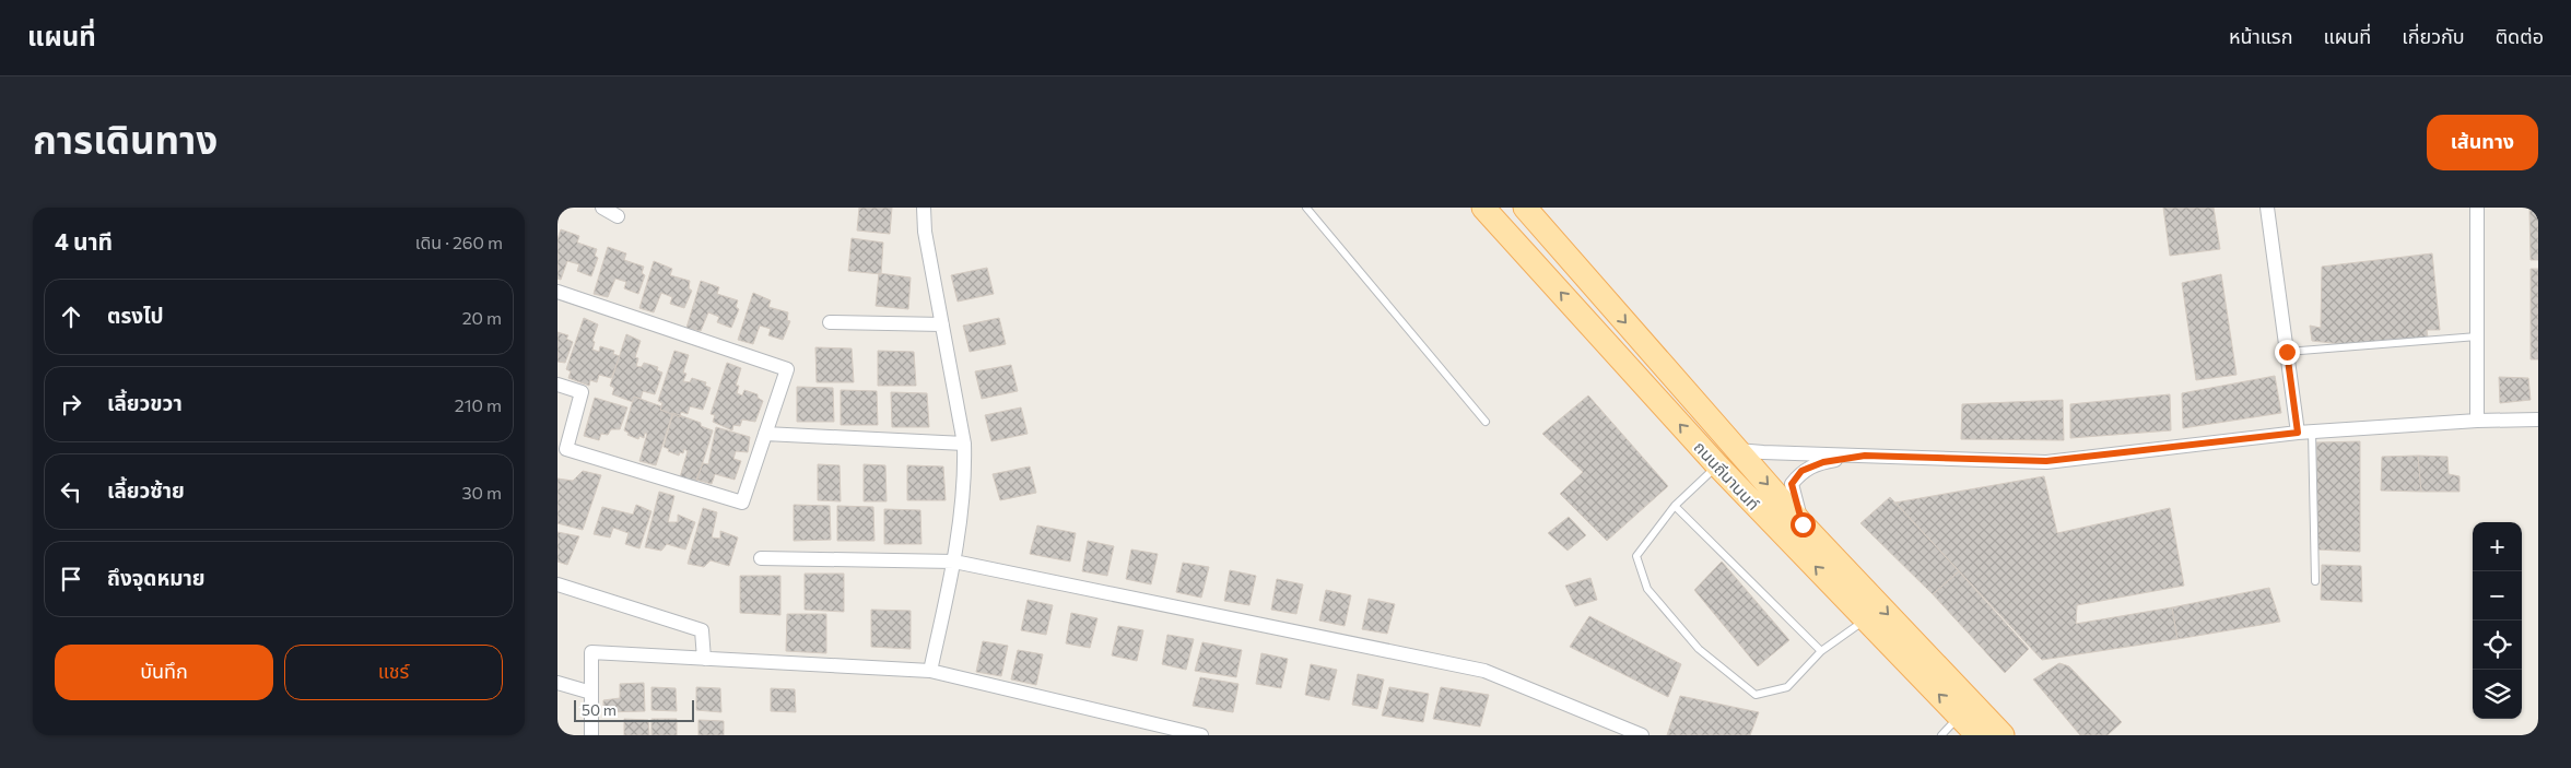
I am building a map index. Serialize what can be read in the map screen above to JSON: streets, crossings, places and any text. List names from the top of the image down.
{
  "streets": {
    "main road": ["ถนนถีนานนท์"]
  },
  "scale_bar": "50 m",
  "page": {
    "header": "แผนที่",
    "nav": [
      "หน้าแรก",
      "แผนที่",
      "เกี่ยวกับ",
      "ติดต่อ"
    ],
    "title": "การเดินทาง",
    "buttons": [
      "เส้นทาง",
      ["บันทึก", "แชร์"]
    ],
    "heading": ["4 นาที", "เดิน · 260 m"],
    "list": [
      ["ตรงไป", "20 m"],
      ["เลี้ยวขวา", "210 m"],
      ["เลี้ยวซ้าย", "30 m"],
      "ถึงจุดหมาย"
    ],
    "map_buttons": ["+", "−"],
    "scale": "50 m"
  }
}
